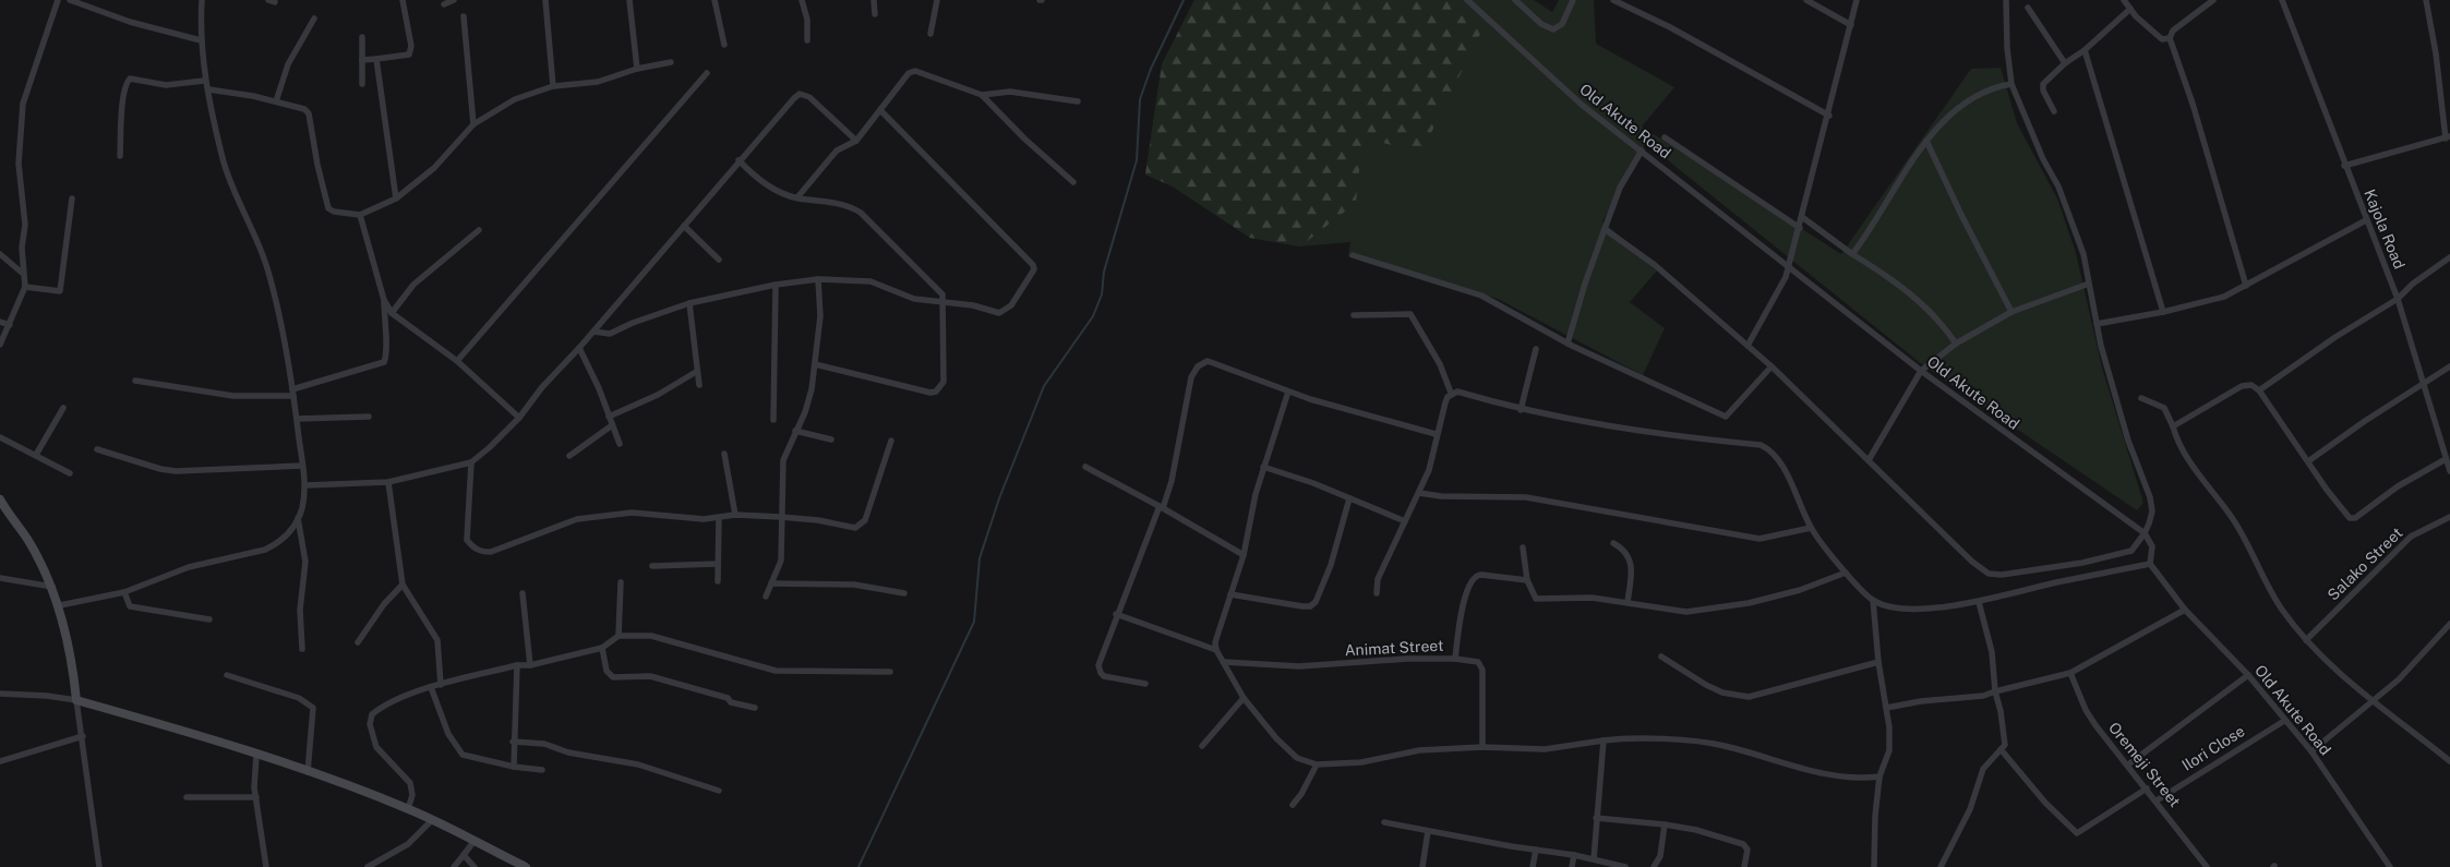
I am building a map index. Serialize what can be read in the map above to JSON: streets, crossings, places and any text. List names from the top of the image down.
{
  "streets": {
    "street": [
      "Old Akute Road",
      "Kajola Road",
      "Salako Street",
      "Animat Street",
      "Ilori Close",
      "Oremeji Street"
    ]
  },
  "crossings": [
    ["Old Akute Road", "Ilori Close"],
    ["Ilori Close", "Oremeji Street"]
  ]
}
